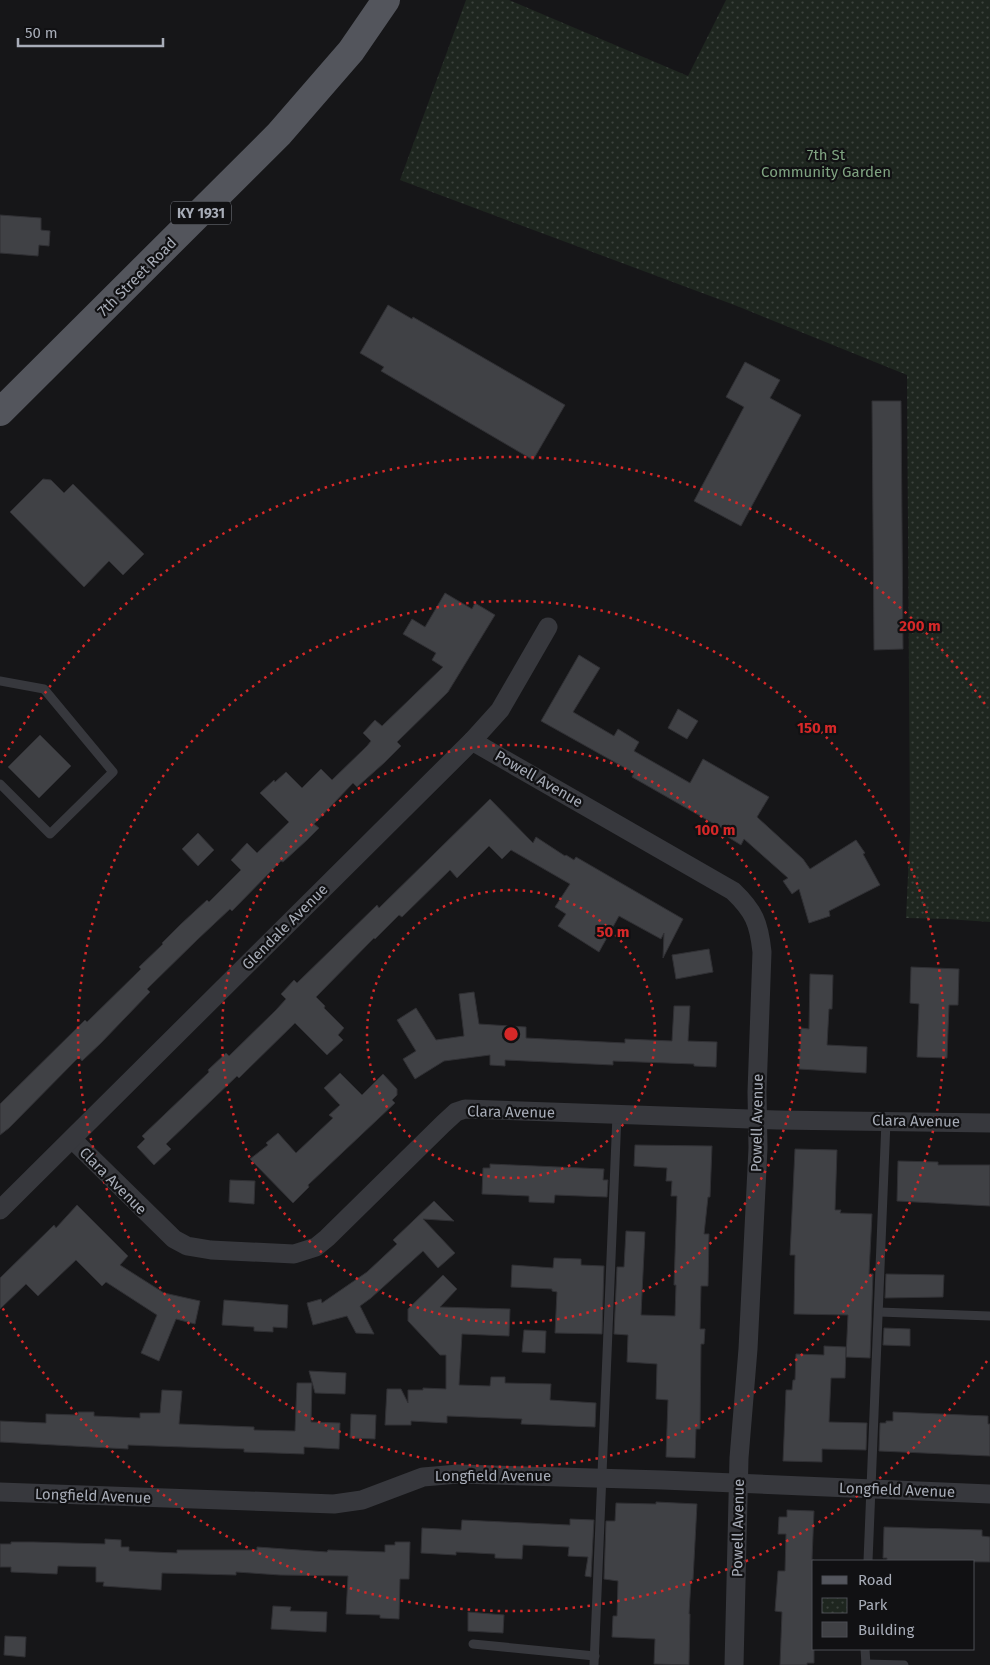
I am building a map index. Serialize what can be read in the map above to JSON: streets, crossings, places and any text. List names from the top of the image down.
{
  "streets": {
    "main road": ["KY 1931", "7th Street Road"],
    "street": [
      "Powell Avenue",
      "Glendale Avenue",
      "Clara Avenue",
      "Longfield Avenue"
    ]
  },
  "crossings": [
    ["Powell Avenue", "Glendale Avenue"],
    ["Powell Avenue", "Clara Avenue"],
    ["Powell Avenue", "Longfield Avenue"],
    ["Glendale Avenue", "Clara Avenue"]
  ],
  "parks": ["7th St Community Garden"],
  "legend": ["Road", "Park", "Building"],
  "scale_bar": "50 m",
  "rings": [
    "200 m",
    "150 m",
    "100 m",
    "50 m"
  ]
}
